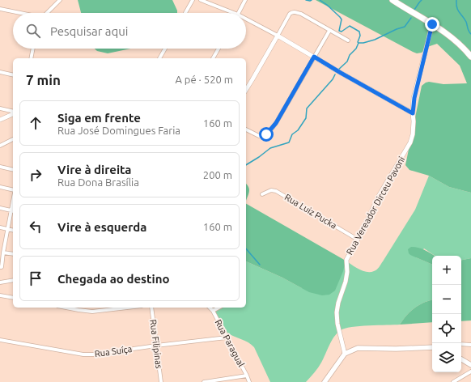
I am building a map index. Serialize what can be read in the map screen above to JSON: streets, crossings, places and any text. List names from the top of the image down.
{
  "streets": {
    "street": [
      "Rua Vereador Dirceu Pavoni",
      "Rua Luiz Pucka",
      "Rua Paragual",
      "Rua Filipinas",
      "Rua Suíça"
    ]
  },
  "crossings": [
    ["Rua Vereador Dirceu Pavoni", "Rua Luiz Pucka"],
    ["Rua Paragual", "Rua Suíça"],
    ["Rua Filipinas", "Rua Suíça"]
  ],
  "page": {
    "search": "Pesquisar aqui",
    "heading": ["7 min", "A pé · 520 m"],
    "list": [
      ["Siga em frente", "Rua José Domingues Faria", "160 m"],
      ["Vire à direita", "Rua Dona Brasília", "200 m"],
      ["Vire à esquerda", "160 m"],
      "Chegada ao destino"
    ],
    "map_buttons": ["+", "−"]
  }
}
